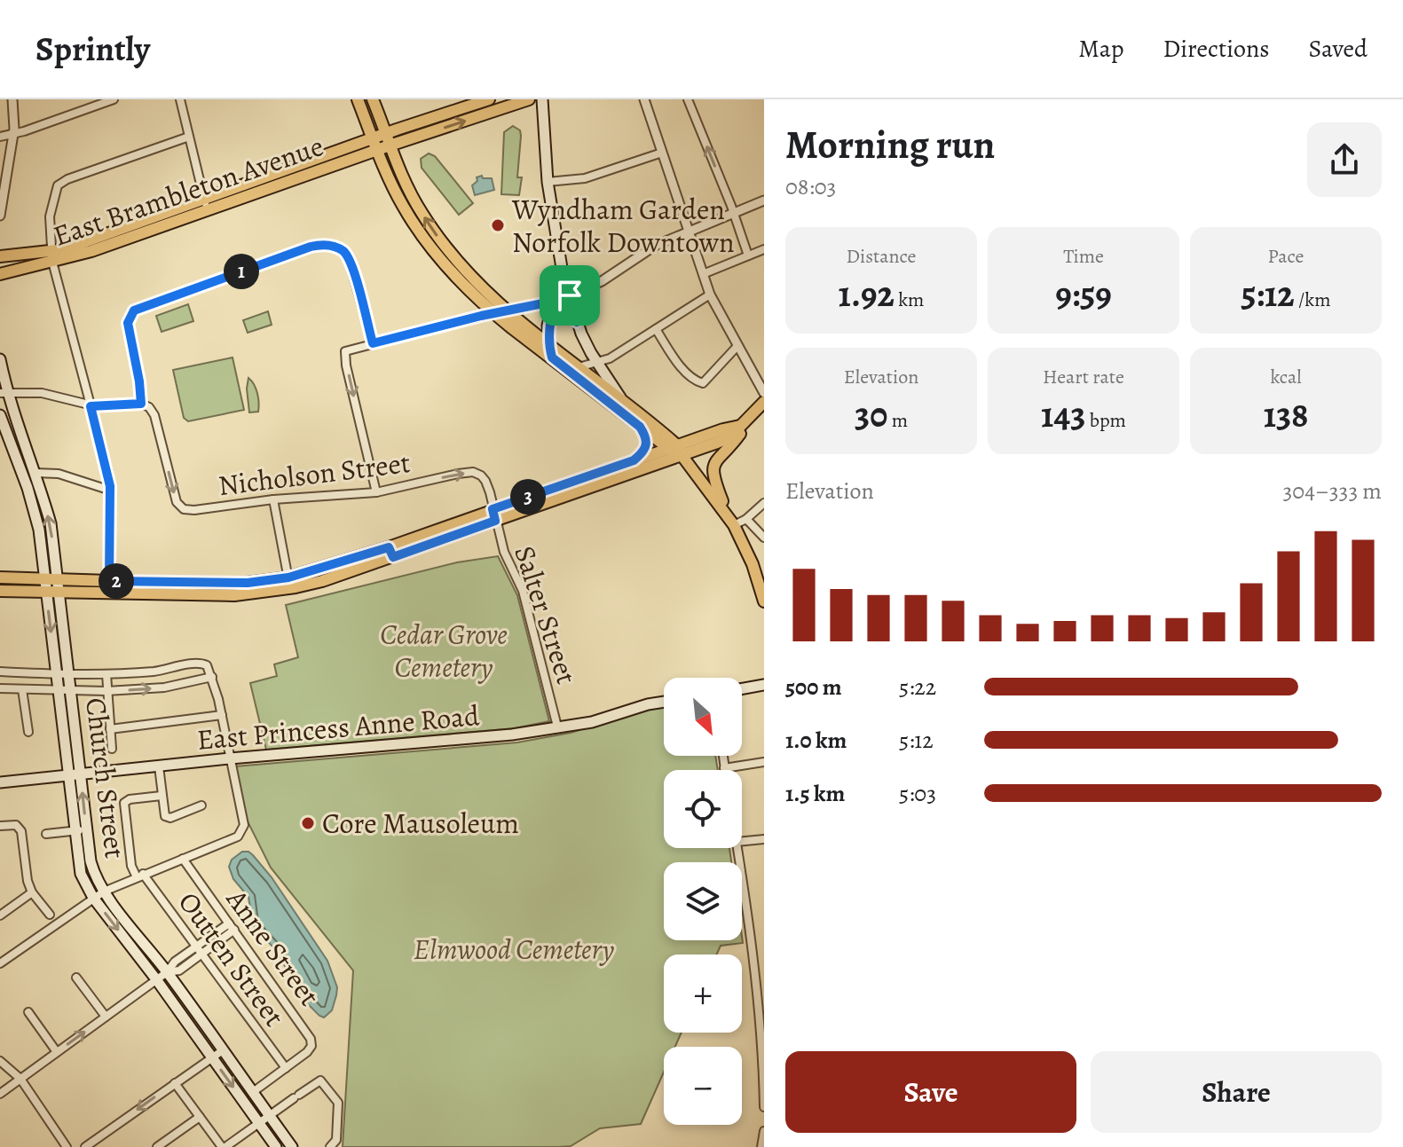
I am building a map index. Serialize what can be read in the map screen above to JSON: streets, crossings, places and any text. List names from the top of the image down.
{
  "streets": {
    "main road": ["East Brambleton Avenue", "East Princess Anne Road", "Church Street"],
    "street": [
      "Nicholson Street",
      "Salter Street",
      "Anne Street",
      "Outten Street"
    ]
  },
  "crossings": [
    ["Nicholson Street", "Salter Street"],
    ["Salter Street", "East Princess Anne Road"],
    ["East Princess Anne Road", "Church Street"],
    ["Anne Street", "Outten Street"]
  ],
  "parks": ["Cedar Grove Cemetery", "Elmwood Cemetery"],
  "places": ["Wyndham Garden Norfolk Downtown", "Core Mausoleum"],
  "north": "bottom right",
  "page": {
    "header": "Sprintly",
    "nav": ["Map", "Directions", "Saved"],
    "heading": ["Morning run", "08:03"],
    "stats": [
      ["Distance", "1.92 km"],
      ["Time", "9:59"],
      ["Pace", "5:12 /km"],
      ["Elevation", "30 m"],
      ["Heart rate", "143 bpm"],
      ["kcal", "138"]
    ],
    "pins": ["1", "3", "2"],
    "chart": ["Elevation", "304–333 m"],
    "list": [
      {
        "name": "500 m",
        "note": "5:22"
      },
      {
        "name": "1.0 km",
        "note": "5:12"
      },
      {
        "name": "1.5 km",
        "note": "5:03"
      }
    ],
    "map_buttons": ["+", "−"],
    "buttons": ["Save", "Share"]
  }
}
